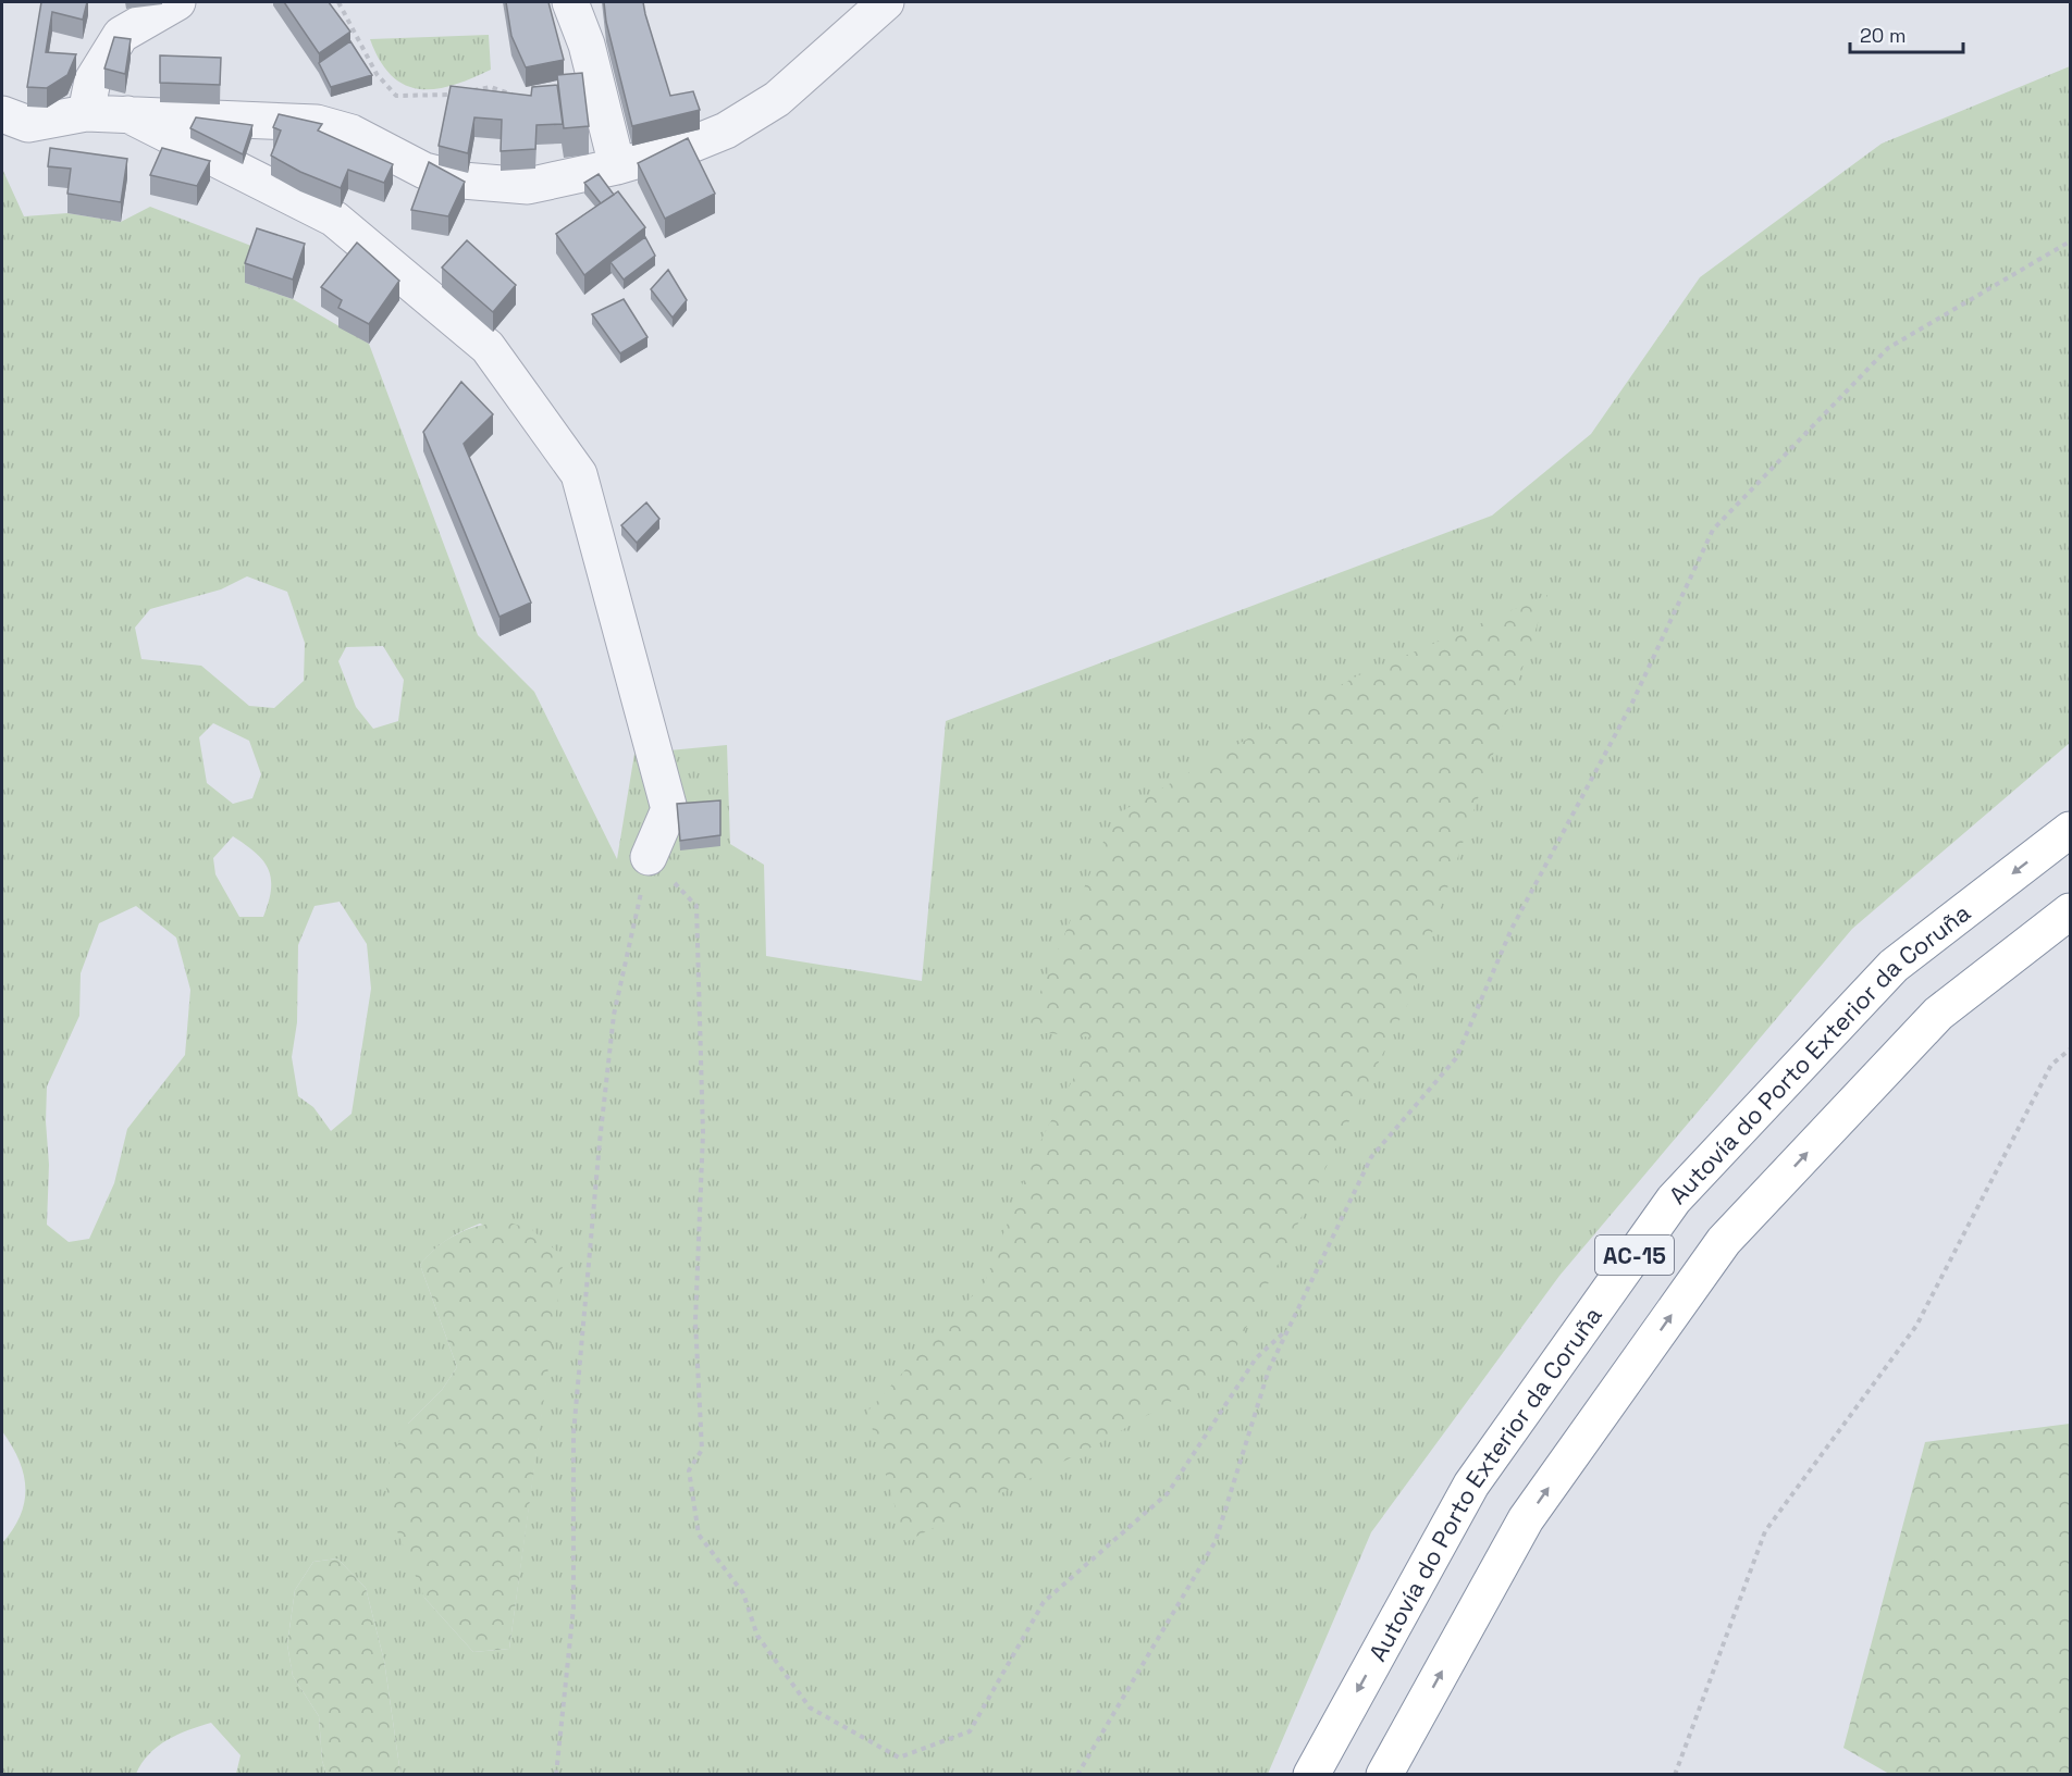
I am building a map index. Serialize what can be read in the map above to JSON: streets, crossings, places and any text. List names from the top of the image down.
{
  "streets": {
    "highway": ["Autovía do Porto Exterior da Coruña", "AC-15"]
  },
  "scale_bar": "20 m"
}
